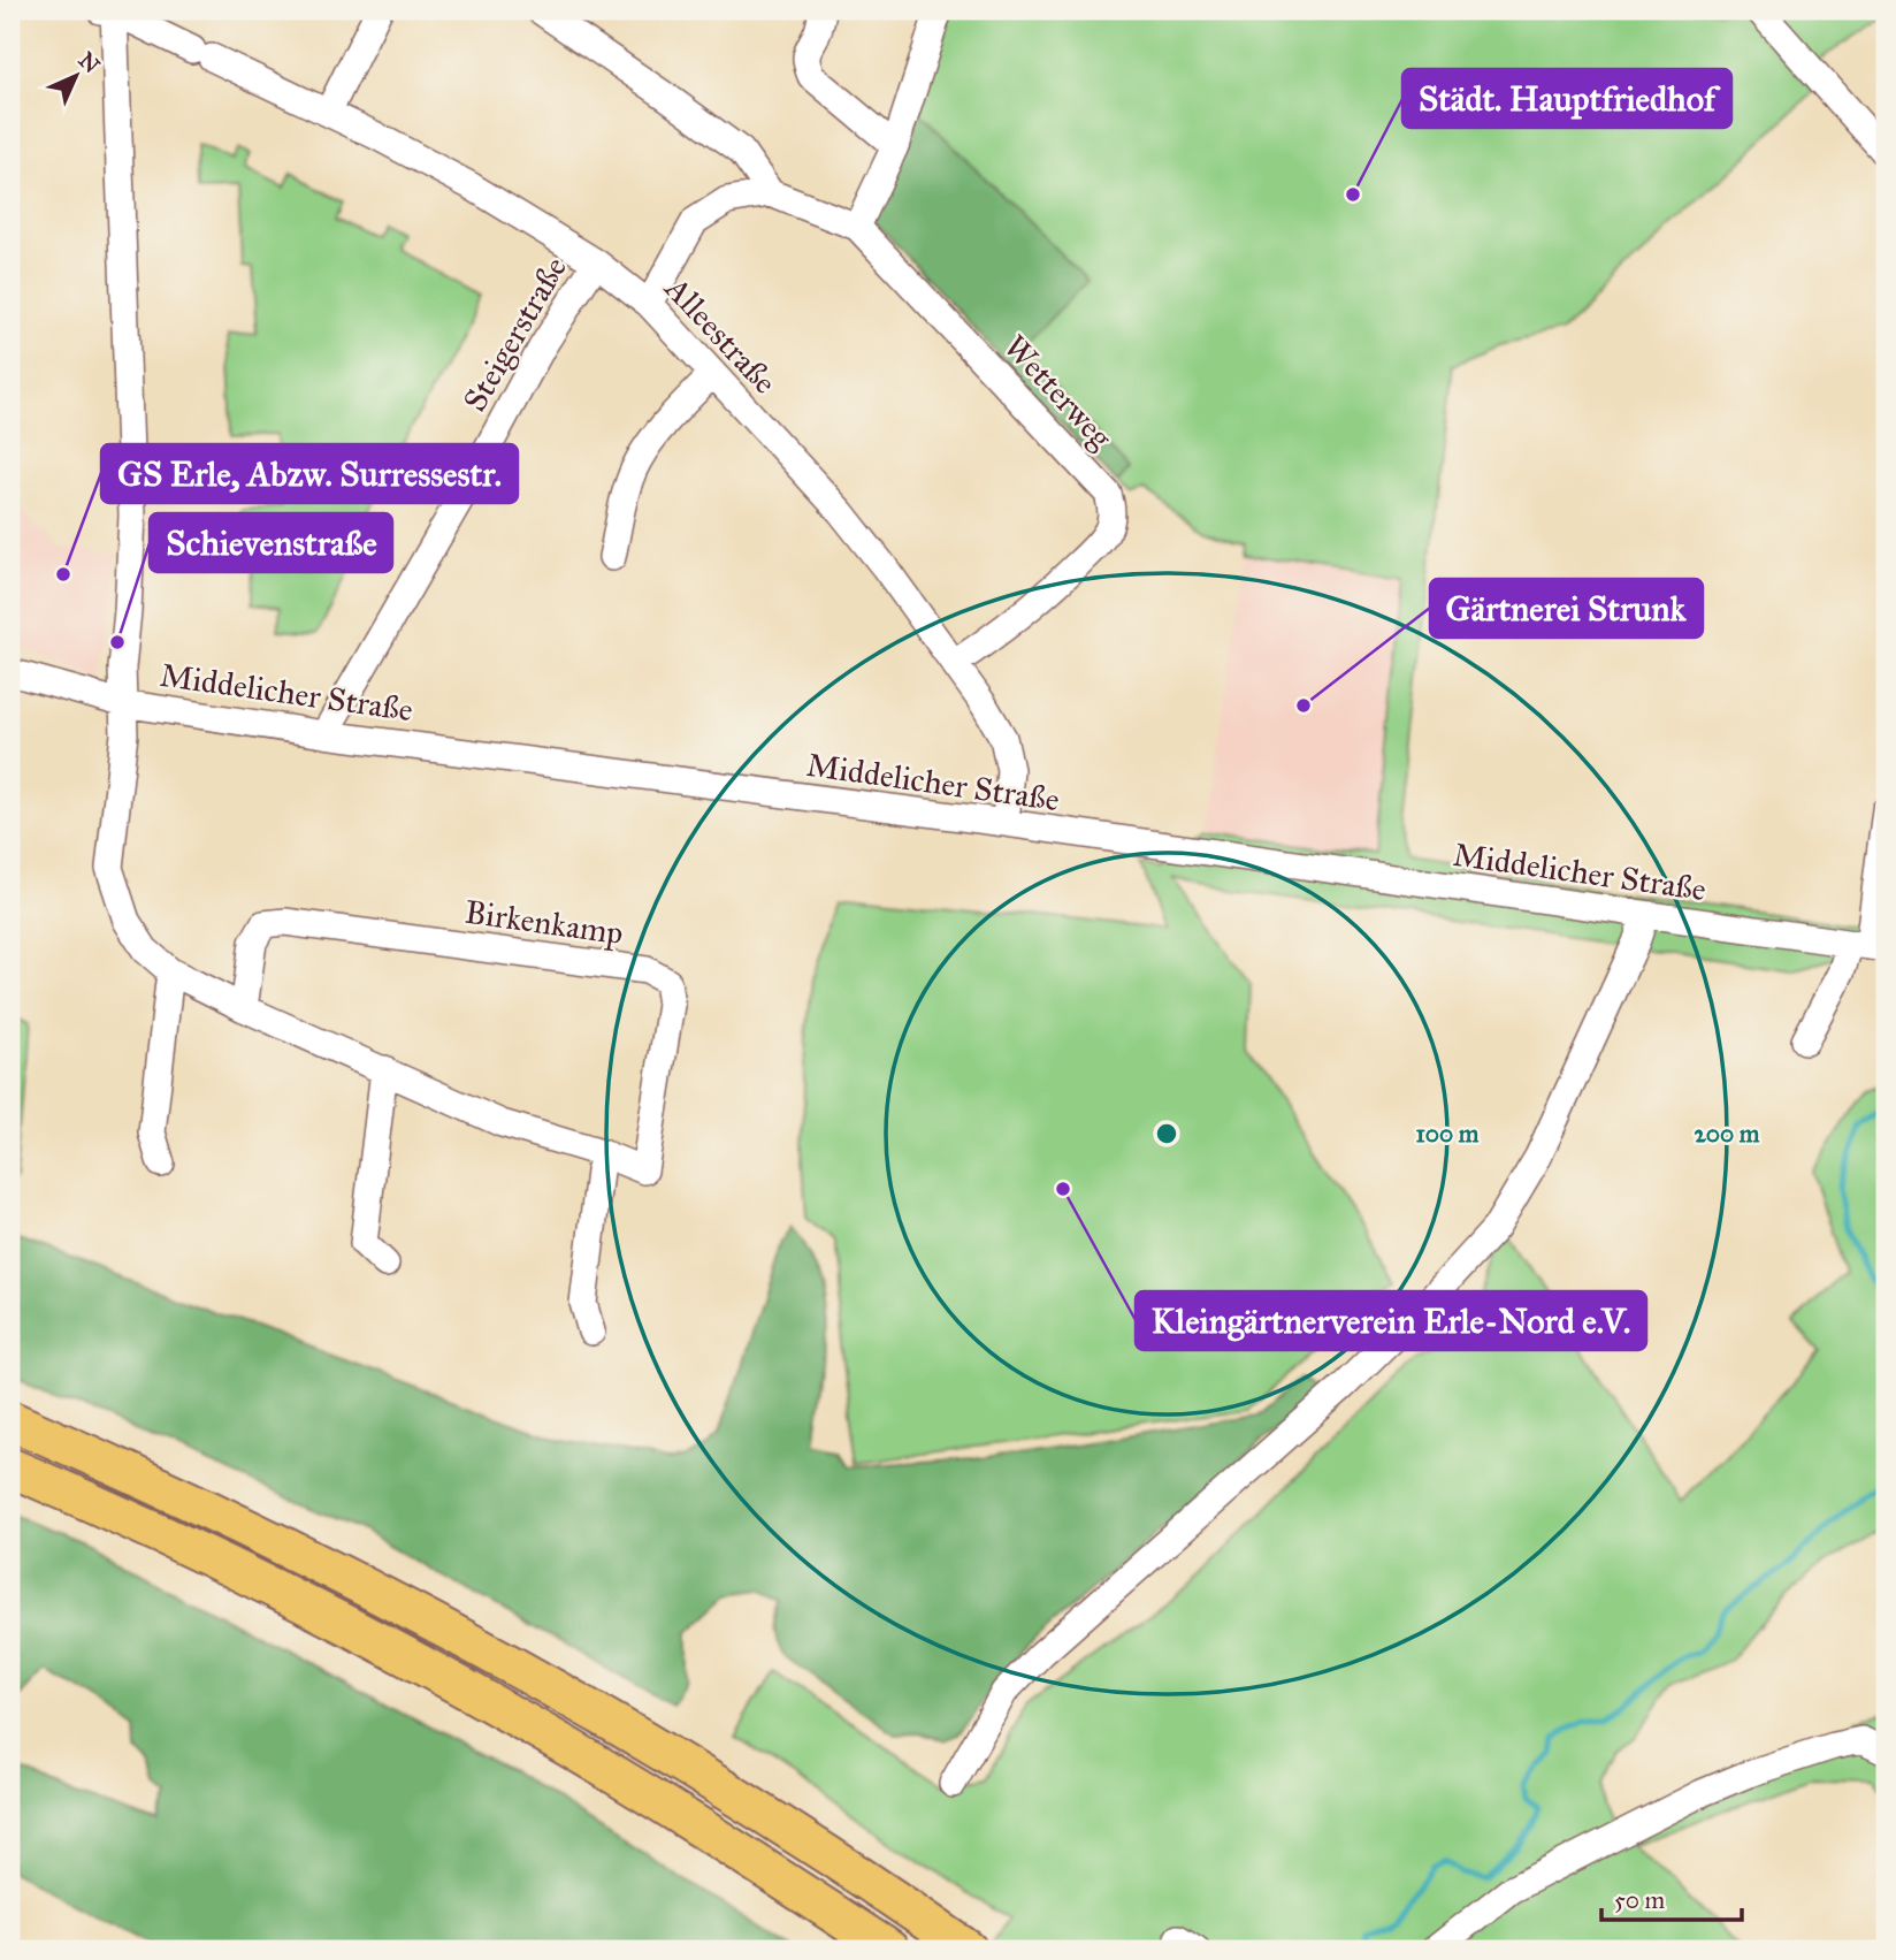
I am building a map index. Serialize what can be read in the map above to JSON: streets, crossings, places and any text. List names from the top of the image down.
{
  "streets": {
    "street": [
      "Steigerstraße",
      "Alleestraße",
      "Wetterweg",
      "Middelicher Straße",
      "Birkenkamp"
    ]
  },
  "crossings": [
    ["Steigerstraße", "Alleestraße"],
    ["Steigerstraße", "Middelicher Straße"],
    ["Alleestraße", "Wetterweg"],
    ["Alleestraße", "Middelicher Straße"],
    ["Alleestraße", "Birkenkamp"],
    ["Middelicher Straße", "Birkenkamp"]
  ],
  "places": [
    "Städt. Hauptfriedhof",
    "GS Erle, Abzw. Surressestr.",
    "Schievenstraße",
    "Gärtnerei Strunk",
    "Kleingärtnerverein Erle-Nord e.V."
  ],
  "scale_bar": "50 m",
  "north": "top right",
  "rings": ["100 m", "200 m"]
}
